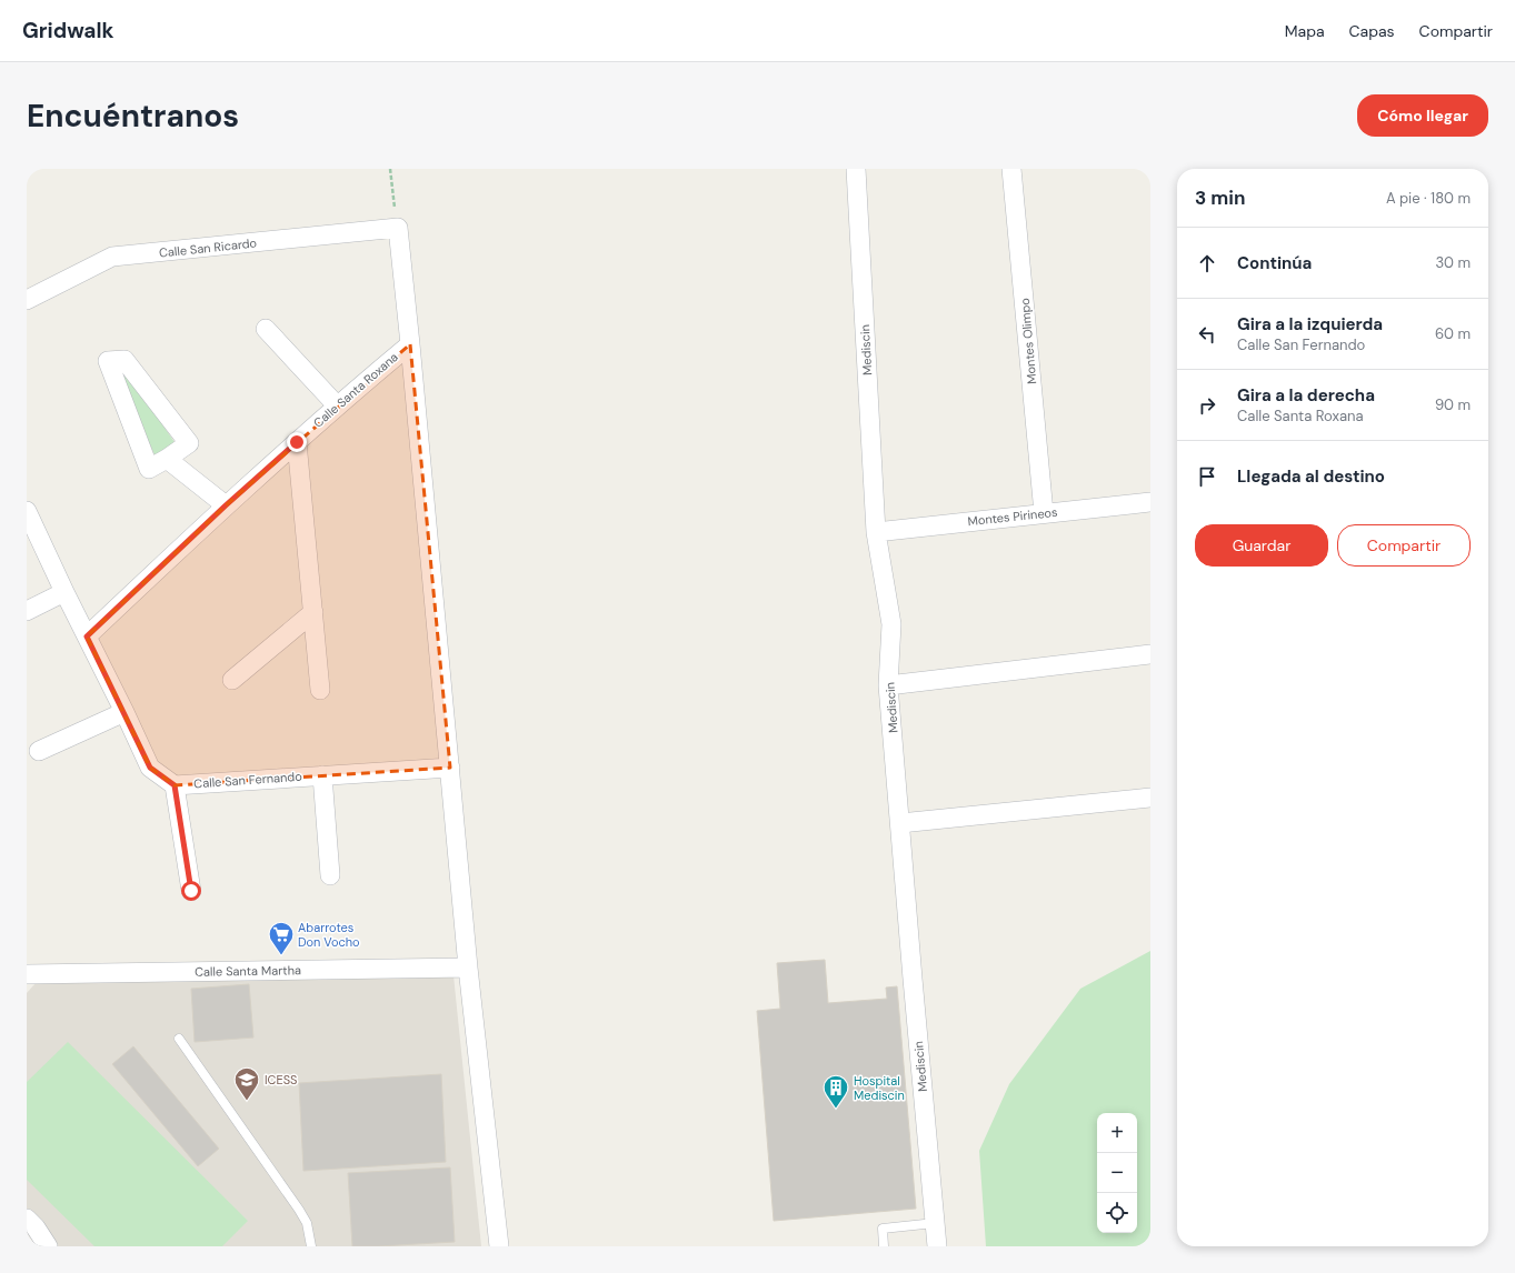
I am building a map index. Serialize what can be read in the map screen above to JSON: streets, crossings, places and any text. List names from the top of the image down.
{
  "streets": {
    "street": [
      "Calle San Ricardo",
      "Montes Olimpo",
      "Mediscin",
      "Calle Santa Roxana",
      "Montes Pirineos",
      "Calle San Fernando",
      "Calle Santa Martha"
    ]
  },
  "crossings": [
    ["Montes Olimpo", "Montes Pirineos"],
    ["Mediscin", "Montes Pirineos"]
  ],
  "places": {
    "supermarket": ["Abarrotes Don Vocho"],
    "school or university": ["ICESS"],
    "building": ["Hospital Mediscin"]
  },
  "page": {
    "header": "Gridwalk",
    "nav": ["Mapa", "Capas", "Compartir"],
    "buttons": [
      "Cómo llegar",
      ["Guardar", "Compartir"]
    ],
    "title": "Encuéntranos",
    "heading": ["3 min", "A pie · 180 m"],
    "list": [
      ["Continúa", "30 m"],
      ["Gira a la izquierda", "Calle San Fernando", "60 m"],
      ["Gira a la derecha", "Calle Santa Roxana", "90 m"],
      "Llegada al destino"
    ],
    "map_buttons": ["+", "−"]
  }
}
